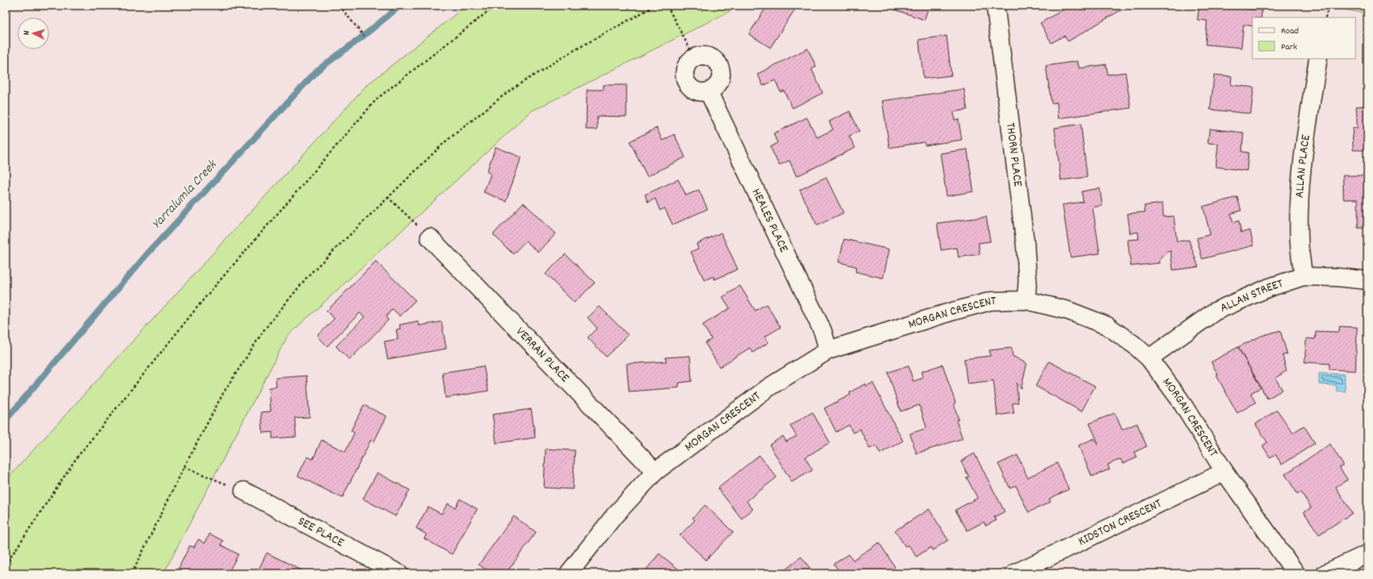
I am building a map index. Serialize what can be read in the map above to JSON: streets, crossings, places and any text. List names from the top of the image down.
{
  "streets": {
    "street": [
      "THORN PLACE",
      "ALLAN PLACE",
      "HEALES PLACE",
      "ALLAN STREET",
      "MORGAN CRESCENT",
      "VERRAN PLACE",
      "KIDSTON CRESCENT",
      "SEE PLACE"
    ]
  },
  "crossings": [
    ["THORN PLACE", "MORGAN CRESCENT"],
    ["ALLAN PLACE", "ALLAN STREET"],
    ["HEALES PLACE", "MORGAN CRESCENT"],
    ["ALLAN STREET", "MORGAN CRESCENT"],
    ["MORGAN CRESCENT", "VERRAN PLACE"],
    ["MORGAN CRESCENT", "KIDSTON CRESCENT"]
  ],
  "water": ["Yarralumla Creek"],
  "legend": ["Road", "Park"],
  "north": "left"
}
